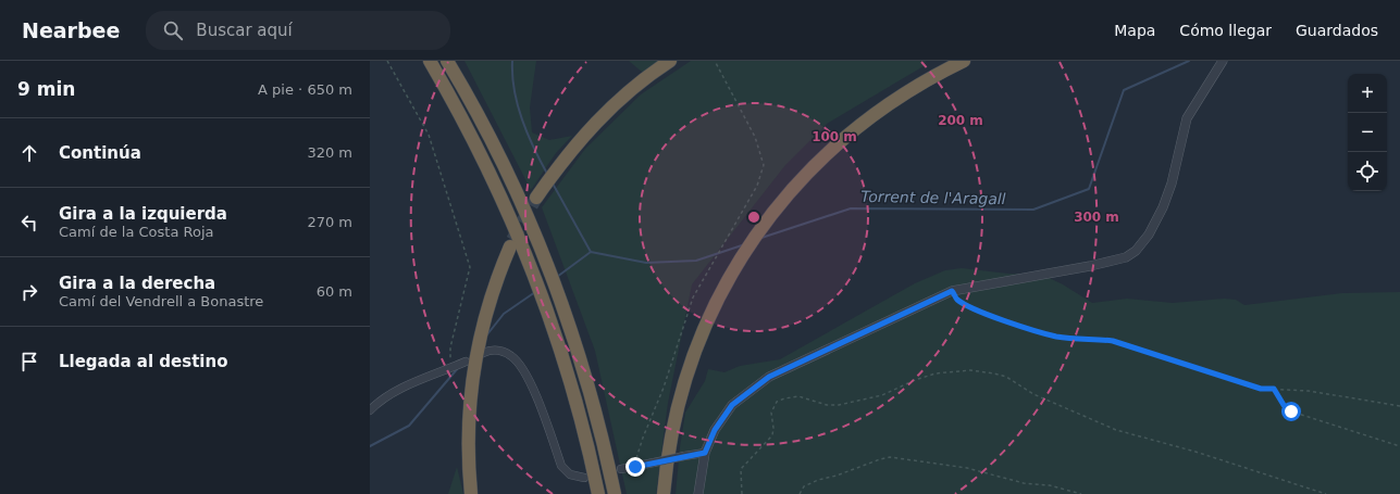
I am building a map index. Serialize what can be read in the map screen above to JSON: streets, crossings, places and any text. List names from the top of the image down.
{
  "water": ["Torrent de l'Aragall"],
  "page": {
    "header": "Nearbee",
    "search": "Buscar aquí",
    "nav": ["Mapa", "Cómo llegar", "Guardados"],
    "heading": ["9 min", "A pie · 650 m"],
    "map_buttons": ["+", "−"],
    "list": [
      ["Continúa", "320 m"],
      ["Gira a la izquierda", "Camí de la Costa Roja", "270 m"],
      ["Gira a la derecha", "Camí del Vendrell a Bonastre", "60 m"],
      "Llegada al destino"
    ]
  },
  "rings": ["200 m", "100 m", "300 m"]
}
